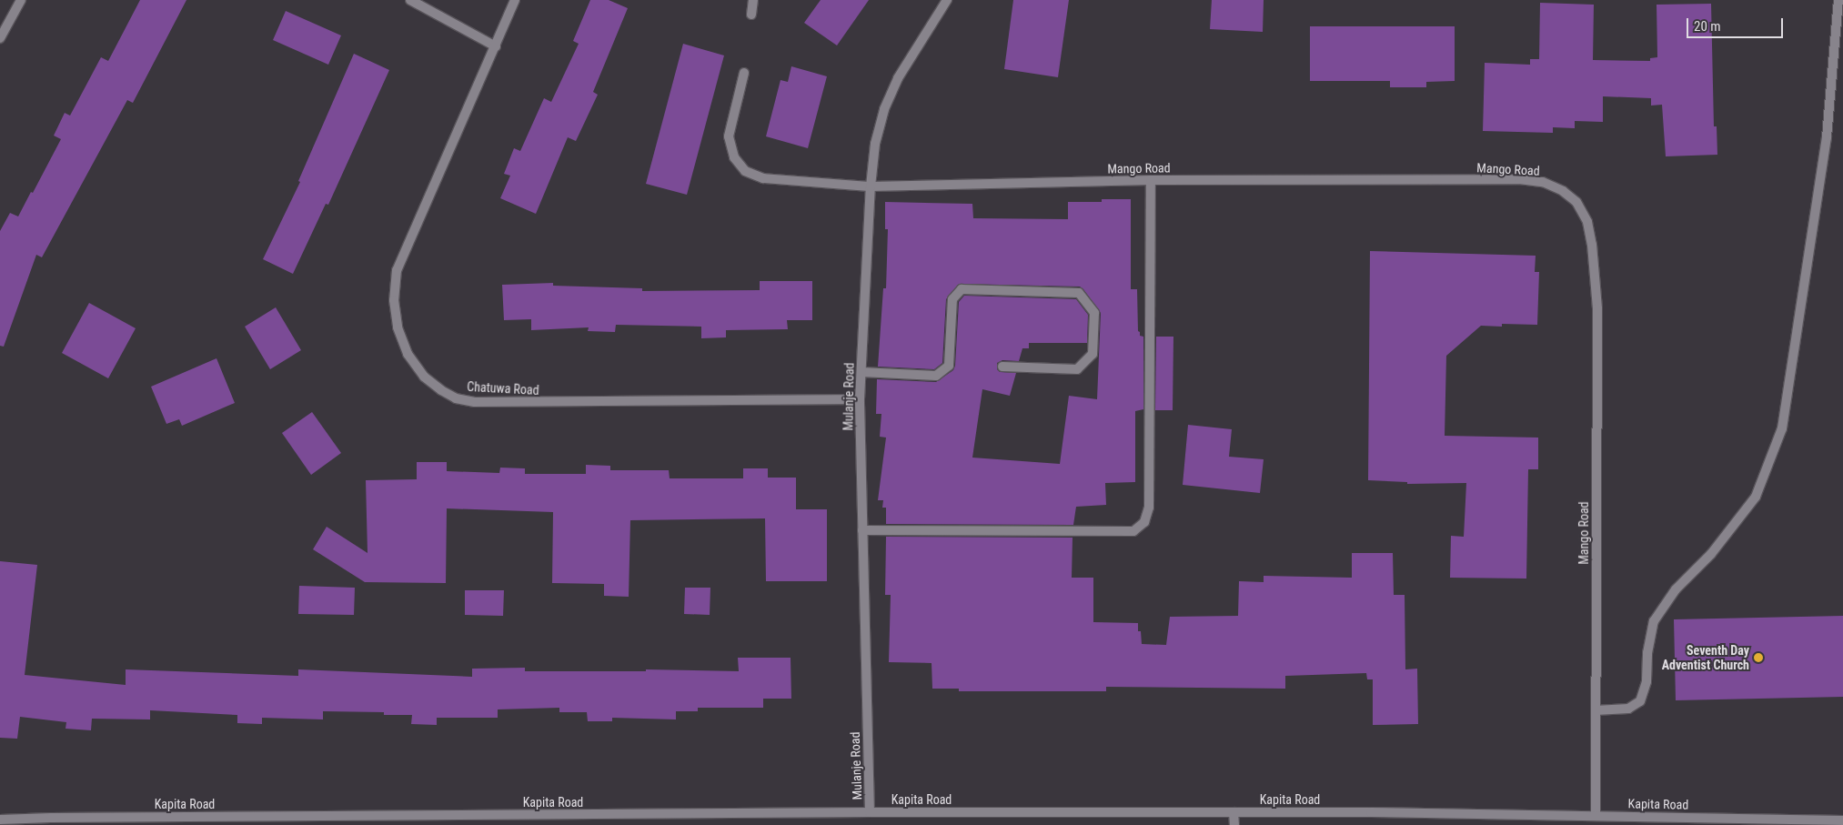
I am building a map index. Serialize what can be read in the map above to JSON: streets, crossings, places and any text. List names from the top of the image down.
{
  "streets": {
    "street": [
      "Mango Road",
      "Chatuwa Road",
      "Mulanje Road",
      "Kapita Road"
    ]
  },
  "crossings": [
    ["Mango Road", "Mulanje Road"],
    ["Mango Road", "Kapita Road"],
    ["Chatuwa Road", "Mulanje Road"],
    ["Mulanje Road", "Kapita Road"]
  ],
  "places": ["Seventh Day Adventist Church"],
  "scale_bar": "20 m"
}
